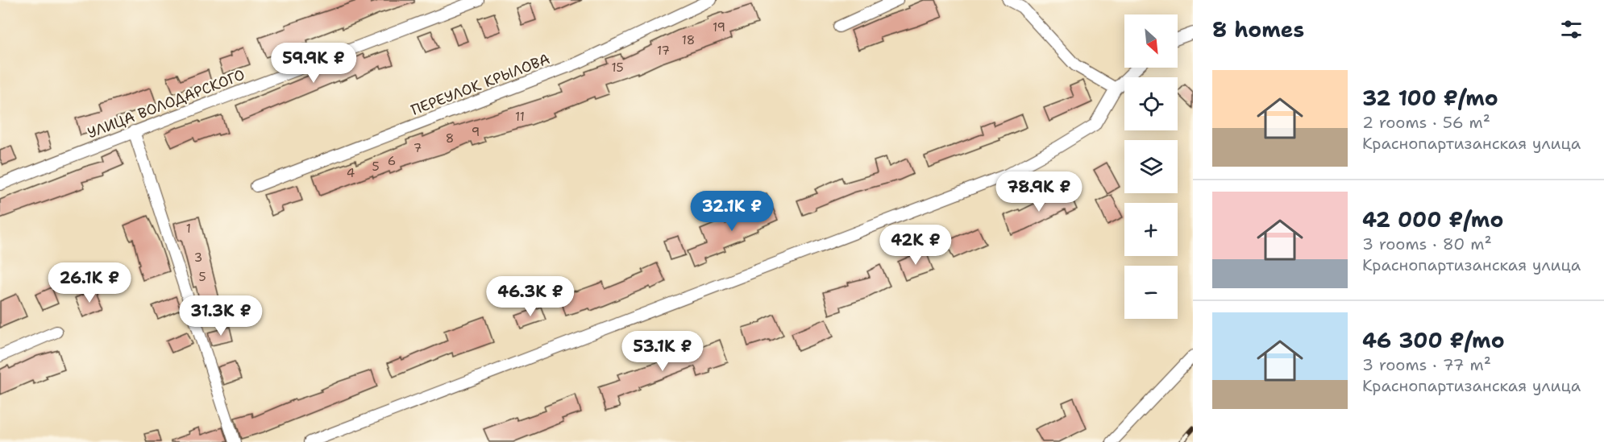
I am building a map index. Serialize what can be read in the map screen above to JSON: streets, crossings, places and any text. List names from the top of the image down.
{
  "streets": {
    "street": ["ПЕРЕУЛОК КРЫЛОВА", "УЛИЦА ВОЛОДАРСКОГО"]
  },
  "house_numbers": [
    "19",
    "18",
    "17",
    "15",
    "11",
    "9",
    "8",
    "7",
    "6",
    "5",
    "4",
    "1",
    "3",
    "5"
  ],
  "north": "bottom right",
  "page": {
    "heading": "8 homes",
    "map_buttons": ["+", "−"],
    "price": [
      "59.9K ₽",
      "78.9K ₽",
      "32.1K ₽",
      "42K ₽",
      "26.1K ₽",
      "46.3K ₽",
      "31.3K ₽",
      "53.1K ₽"
    ],
    "list": [
      {
        "name": "32 100 ₽/mo",
        "note": "2 rooms · 56 m² · Краснопартизанская улица"
      },
      {
        "name": "42 000 ₽/mo",
        "note": "3 rooms · 80 m² · Краснопартизанская улица"
      },
      {
        "name": "46 300 ₽/mo",
        "note": "3 rooms · 77 m² · Краснопартизанская улица"
      }
    ]
  }
}
